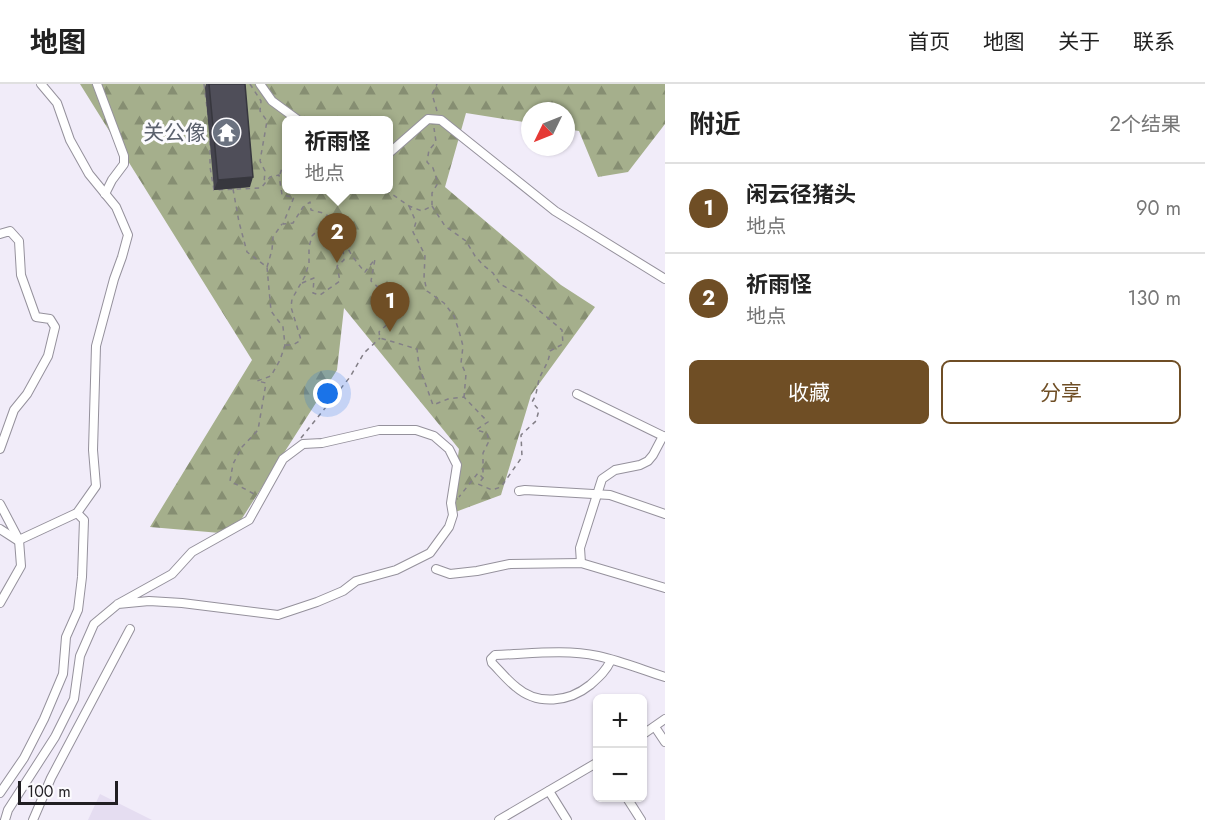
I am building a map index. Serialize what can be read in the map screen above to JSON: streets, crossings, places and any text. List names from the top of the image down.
{
  "places": {
    "temple": ["关公像"]
  },
  "scale_bar": "100 m",
  "north": "bottom left",
  "page": {
    "header": "地图",
    "nav": [
      "首页",
      "地图",
      "关于",
      "联系"
    ],
    "heading": ["附近", "2个结果"],
    "popup": ["祈雨怪", "地点"],
    "list": [
      {
        "mark": "1",
        "name": "闲云径猪头",
        "note": "地点",
        "value": "90 m"
      },
      {
        "mark": "2",
        "name": "祈雨怪",
        "note": "地点",
        "value": "130 m"
      }
    ],
    "pins": ["2", "1"],
    "buttons": ["收藏", "分享"],
    "map_buttons": ["+", "−"],
    "scale": "100 m"
  }
}
